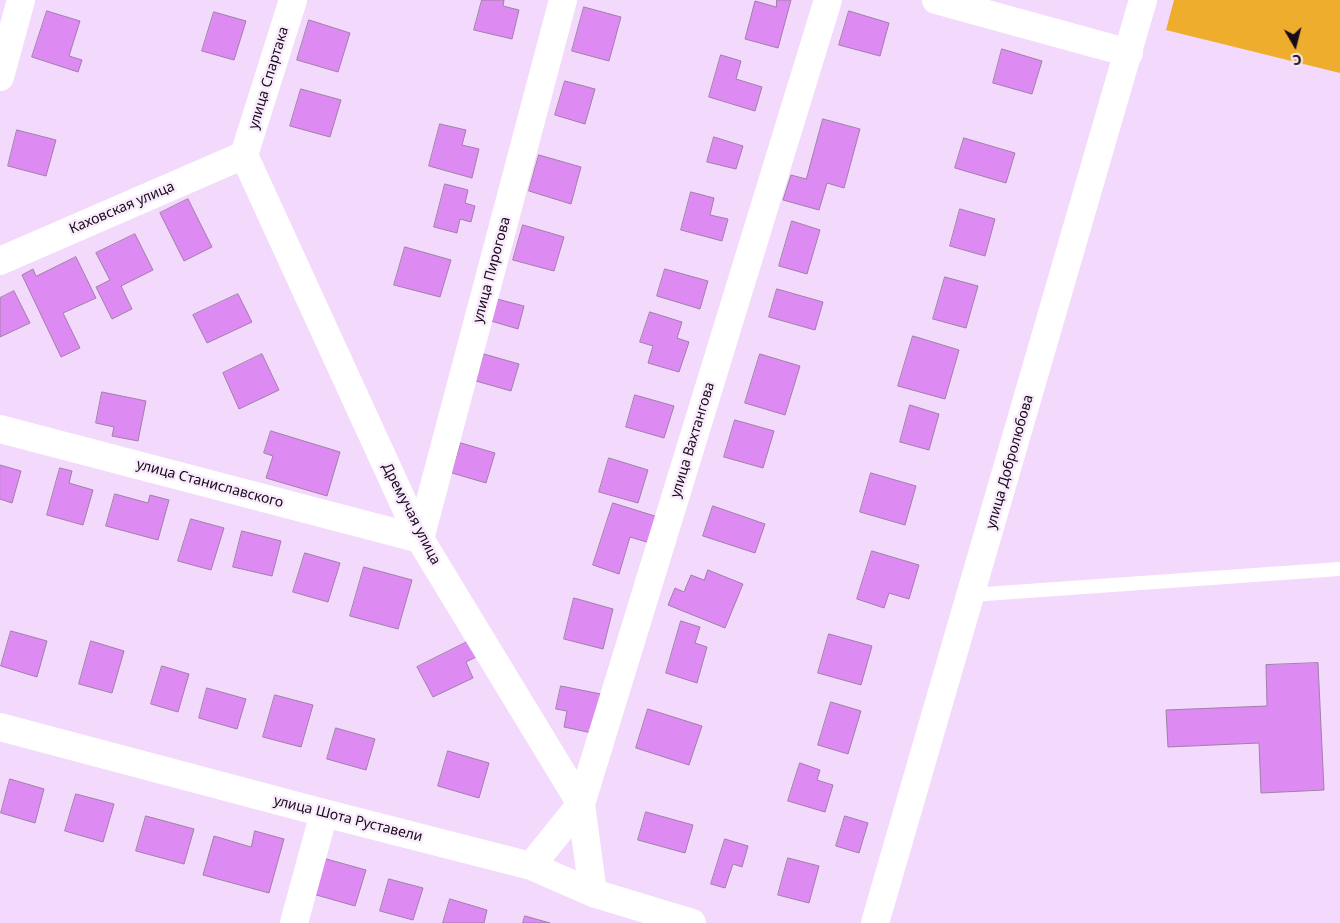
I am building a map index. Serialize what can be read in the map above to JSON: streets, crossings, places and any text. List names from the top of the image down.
{
  "streets": {
    "street": [
      "улица Спартака",
      "Каховская улица",
      "улица Пирогова",
      "улица Вахтангова",
      "улица Добролюбова",
      "улица Станиславского",
      "Дремучая улица",
      "улица Шота Руставели"
    ]
  },
  "crossings": [
    ["улица Спартака", "Каховская улица"],
    ["улица Спартака", "Дремучая улица"],
    ["Каховская улица", "Дремучая улица"],
    ["улица Пирогова", "улица Станиславского"],
    ["улица Пирогова", "Дремучая улица"],
    ["улица Вахтангова", "Дремучая улица"],
    ["улица Вахтангова", "улица Шота Руставели"],
    ["улица Станиславского", "Дремучая улица"],
    ["Дремучая улица", "улица Шота Руставели"]
  ],
  "north": "bottom"
}
